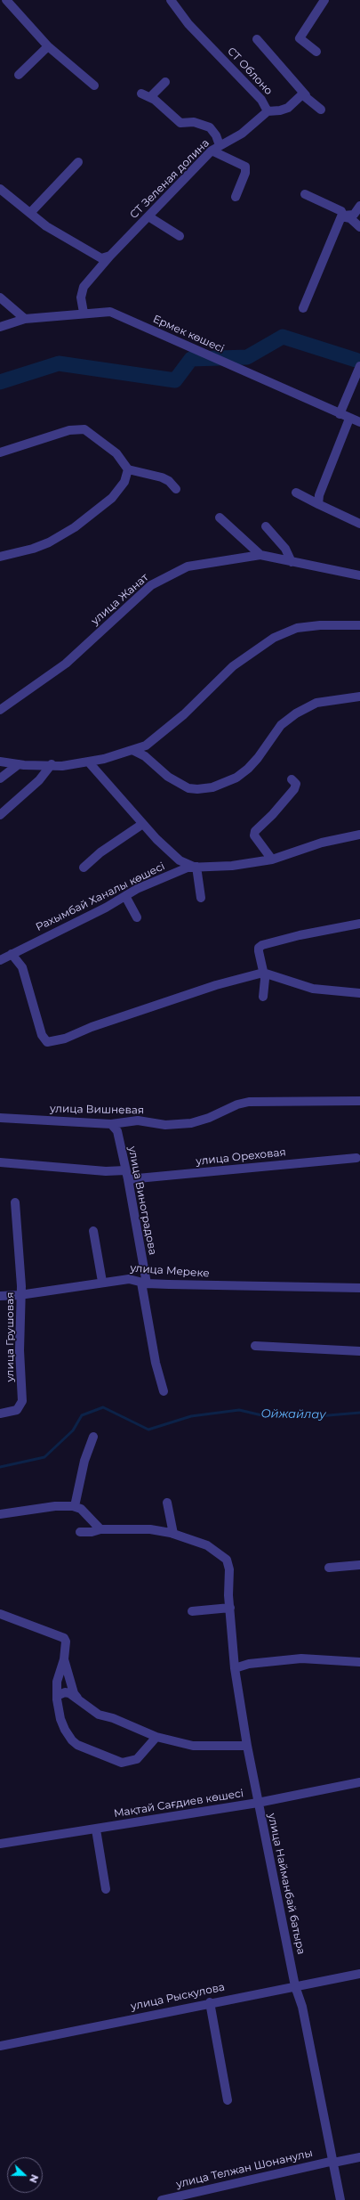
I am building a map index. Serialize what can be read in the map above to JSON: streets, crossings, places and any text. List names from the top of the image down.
{
  "streets": {
    "street": [
      "СТ Облоно",
      "СТ Зеленая долина",
      "Ермек көшесі",
      "улица Жанат",
      "Рахымбай Ханалы көшесі",
      "улица Вишневая",
      "улица Ореховая",
      "улица Виноградова",
      "улица Мереке",
      "улица Грушовая",
      "Мақтай Сағдиев көшесі",
      "улица Найманбай батыра",
      "улица Рыскулова",
      "улица Телжан Шонанулы"
    ]
  },
  "crossings": [
    ["СТ Облоно", "СТ Зеленая долина"],
    ["СТ Зеленая долина", "Ермек көшесі"],
    ["улица Вишневая", "улица Виноградова"],
    ["улица Ореховая", "улица Виноградова"],
    ["улица Виноградова", "улица Мереке"],
    ["улица Мереке", "улица Грушовая"],
    ["Мақтай Сағдиев көшесі", "улица Найманбай батыра"],
    ["улица Найманбай батыра", "улица Рыскулова"],
    ["улица Найманбай батыра", "улица Телжан Шонанулы"]
  ],
  "water": ["Ойжайлау"],
  "north": "right"
}
